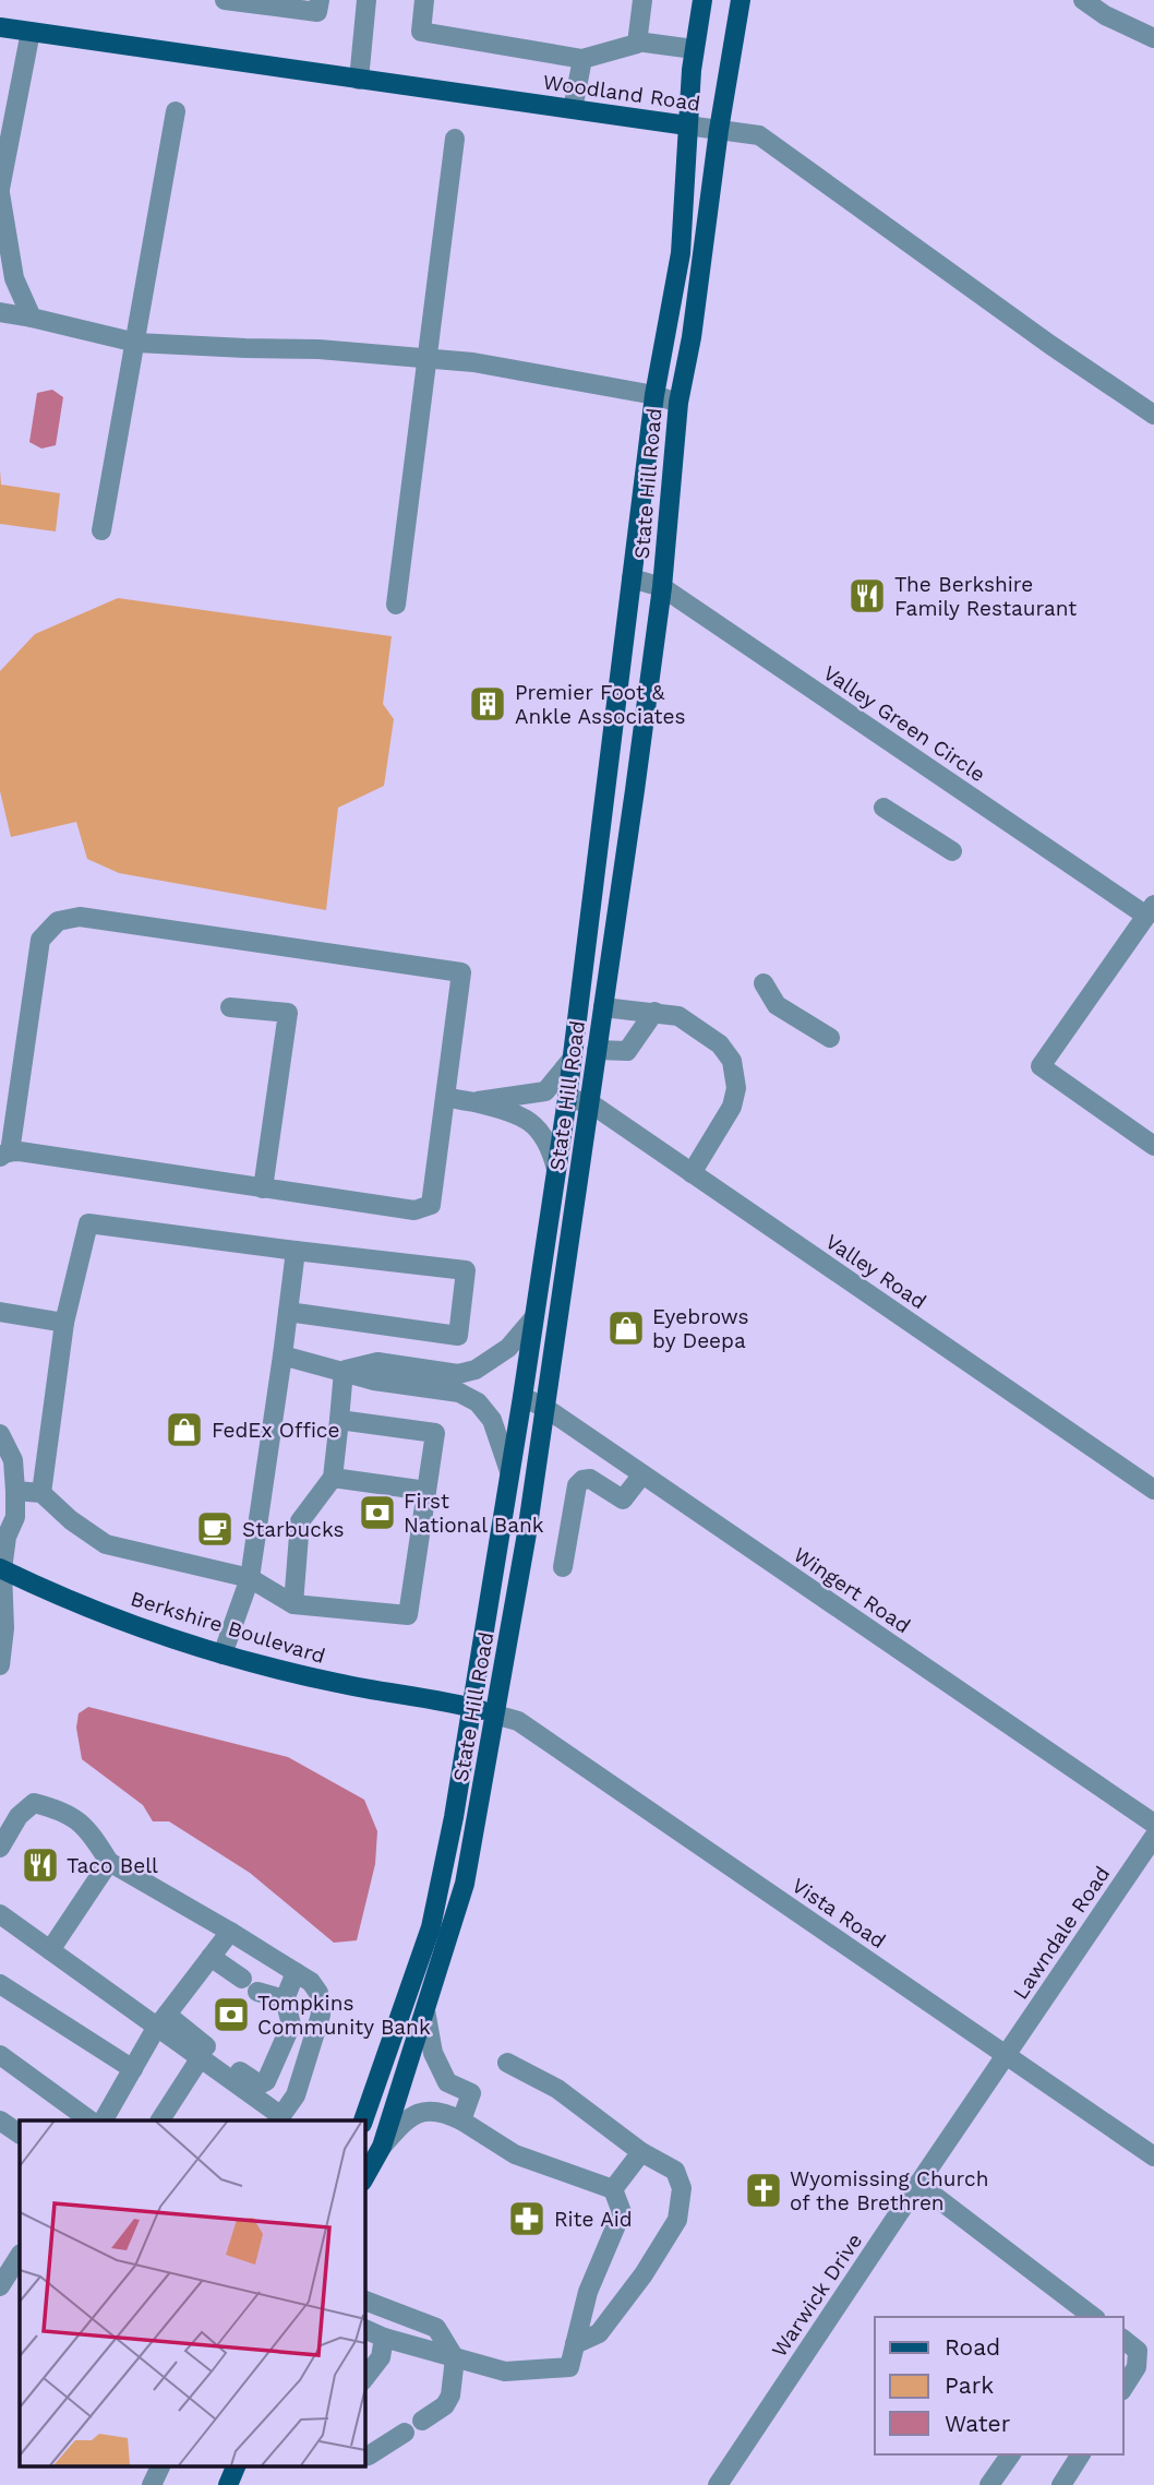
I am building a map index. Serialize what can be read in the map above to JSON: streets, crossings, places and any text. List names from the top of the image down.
{
  "streets": {
    "main road": ["Woodland Road", "State Hill Road", "Berkshire Boulevard"],
    "street": [
      "Valley Green Circle",
      "Valley Road",
      "Wingert Road",
      "Vista Road",
      "Lawndale Road",
      "Warwick Drive"
    ]
  },
  "crossings": [
    ["Woodland Road", "State Hill Road"],
    ["State Hill Road", "Valley Green Circle"],
    ["State Hill Road", "Valley Road"],
    ["State Hill Road", "Wingert Road"],
    ["State Hill Road", "Berkshire Boulevard"],
    ["State Hill Road", "Vista Road"],
    ["Berkshire Boulevard", "Vista Road"],
    ["Vista Road", "Lawndale Road"],
    ["Vista Road", "Warwick Drive"],
    ["Lawndale Road", "Warwick Drive"]
  ],
  "places": {
    "restaurant": ["The Berkshire Family Restaurant", "Taco Bell"],
    "building": ["Premier Foot & Ankle Associates"],
    "shop": ["Eyebrows by Deepa", "FedEx Office"],
    "bank": ["First National Bank", "Tompkins Community Bank"],
    "cafe": ["Starbucks"],
    "church": ["Wyomissing Church of the Brethren"],
    "pharmacy": ["Rite Aid"]
  },
  "legend": ["Road", "Park", "Water"]
}
